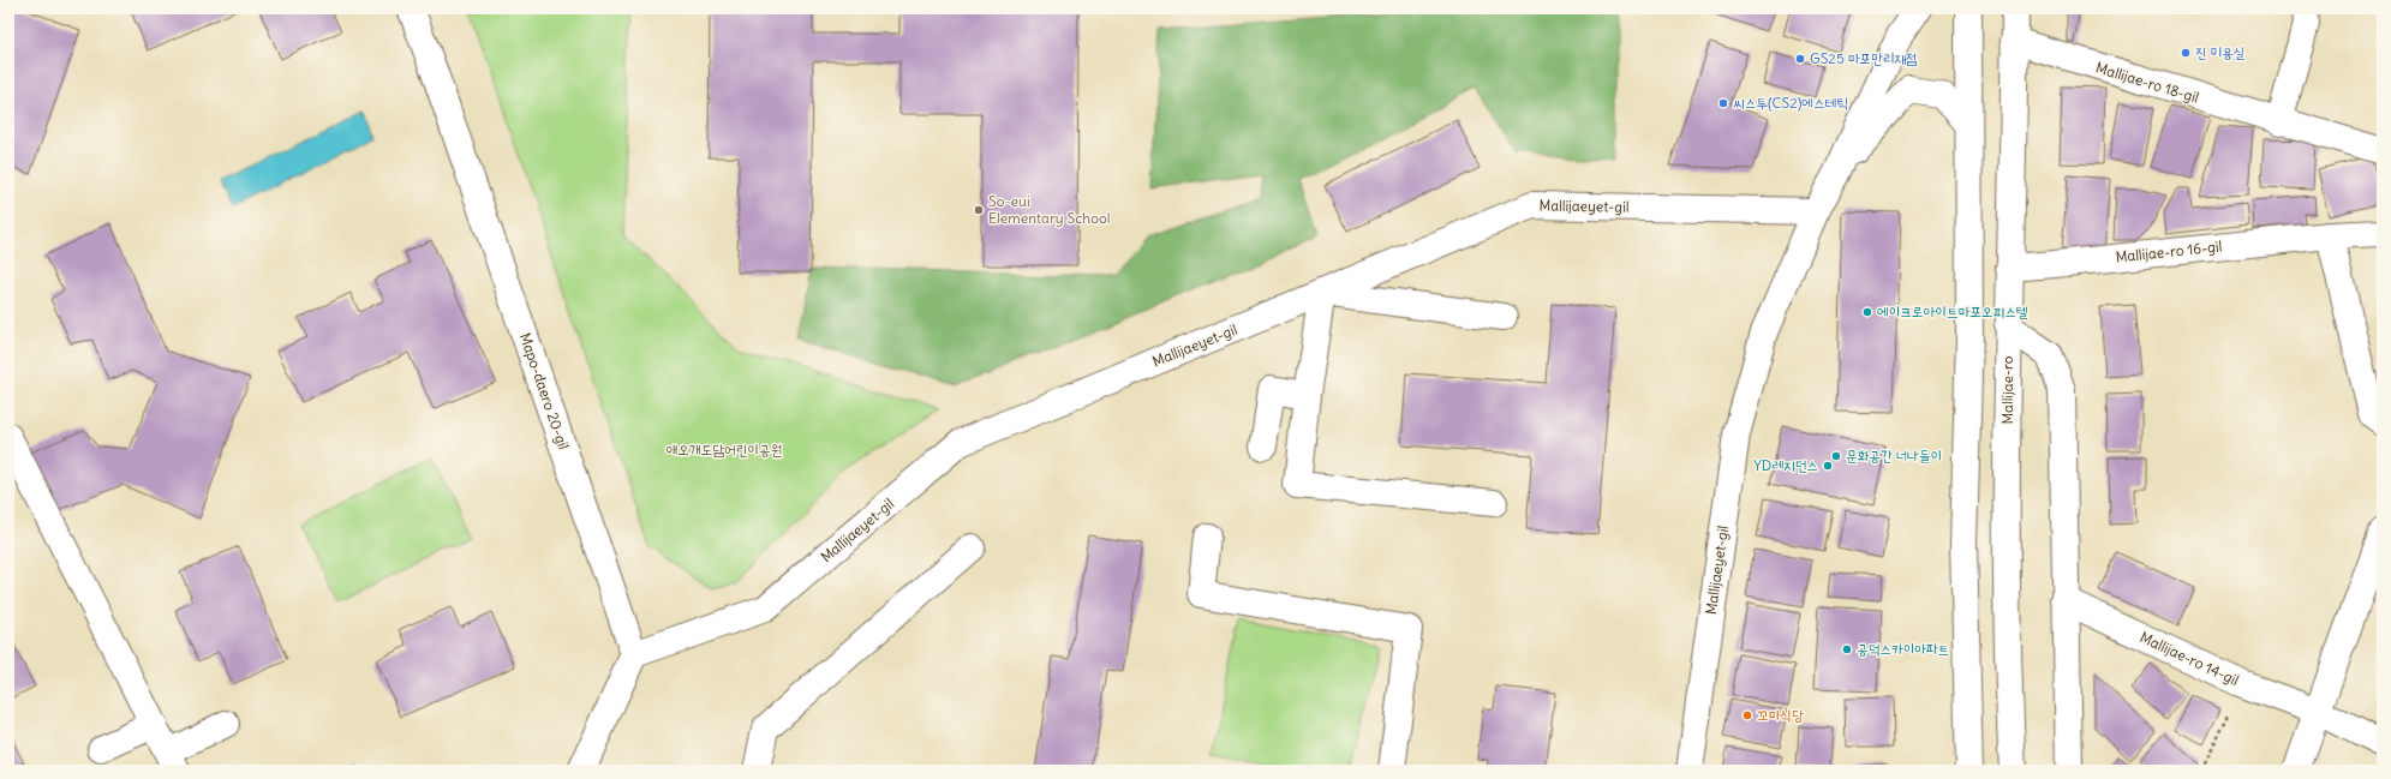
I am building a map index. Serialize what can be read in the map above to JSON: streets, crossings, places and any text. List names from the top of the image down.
{
  "streets": {
    "street": [
      "Mallijae-ro 18-gil",
      "Mallijaeyet-gil",
      "Mallijae-ro 16-gil",
      "Mallijae-ro",
      "Mapo-daero 20-gil",
      "Mallijae-ro 14-gil"
    ]
  },
  "crossings": [
    ["Mallijae-ro 18-gil", "Mallijae-ro"],
    ["Mallijaeyet-gil", "Mapo-daero 20-gil"],
    ["Mallijae-ro 16-gil", "Mallijae-ro"]
  ],
  "parks": ["애오개도담어린이공원"],
  "places": [
    "진 미용실",
    "GS25 마포만리재점",
    "씨스투(CS2)에스테틱",
    "So-eui Elementary School",
    "에이크로아이트마포오피스텔",
    "문화공간 너나들이",
    "YD레지던스",
    "공덕스카이아파트",
    "꼬마식당"
  ]
}
